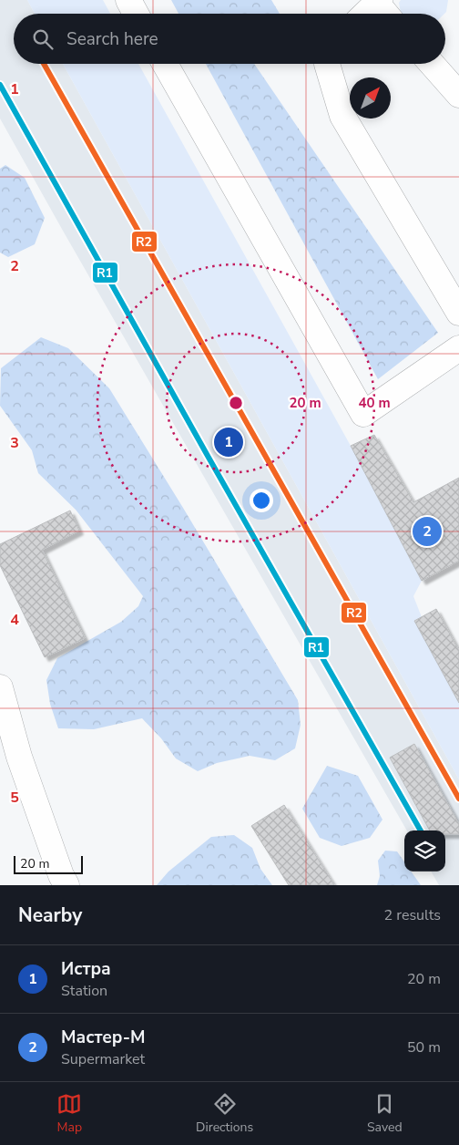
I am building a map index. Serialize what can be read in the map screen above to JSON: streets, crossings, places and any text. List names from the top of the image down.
{
  "lines": ["transit line R2", "transit line R1"],
  "scale_bar": "20 m",
  "north": "top right",
  "page": {
    "search": "Search here",
    "pins": ["1", "2"],
    "scale": "20 m",
    "heading": ["Nearby", "2 results"],
    "list": [
      {
        "mark": "1",
        "name": "Истра",
        "note": "Station",
        "value": "20 m"
      },
      {
        "mark": "2",
        "name": "Мастер-М",
        "note": "Supermarket",
        "value": "50 m"
      }
    ],
    "nav": ["Map", "Directions", "Saved"]
  },
  "grid": {
    "rows": [
      "1",
      "2",
      "3",
      "4",
      "5"
    ]
  },
  "rings": ["20 m", "40 m"]
}
